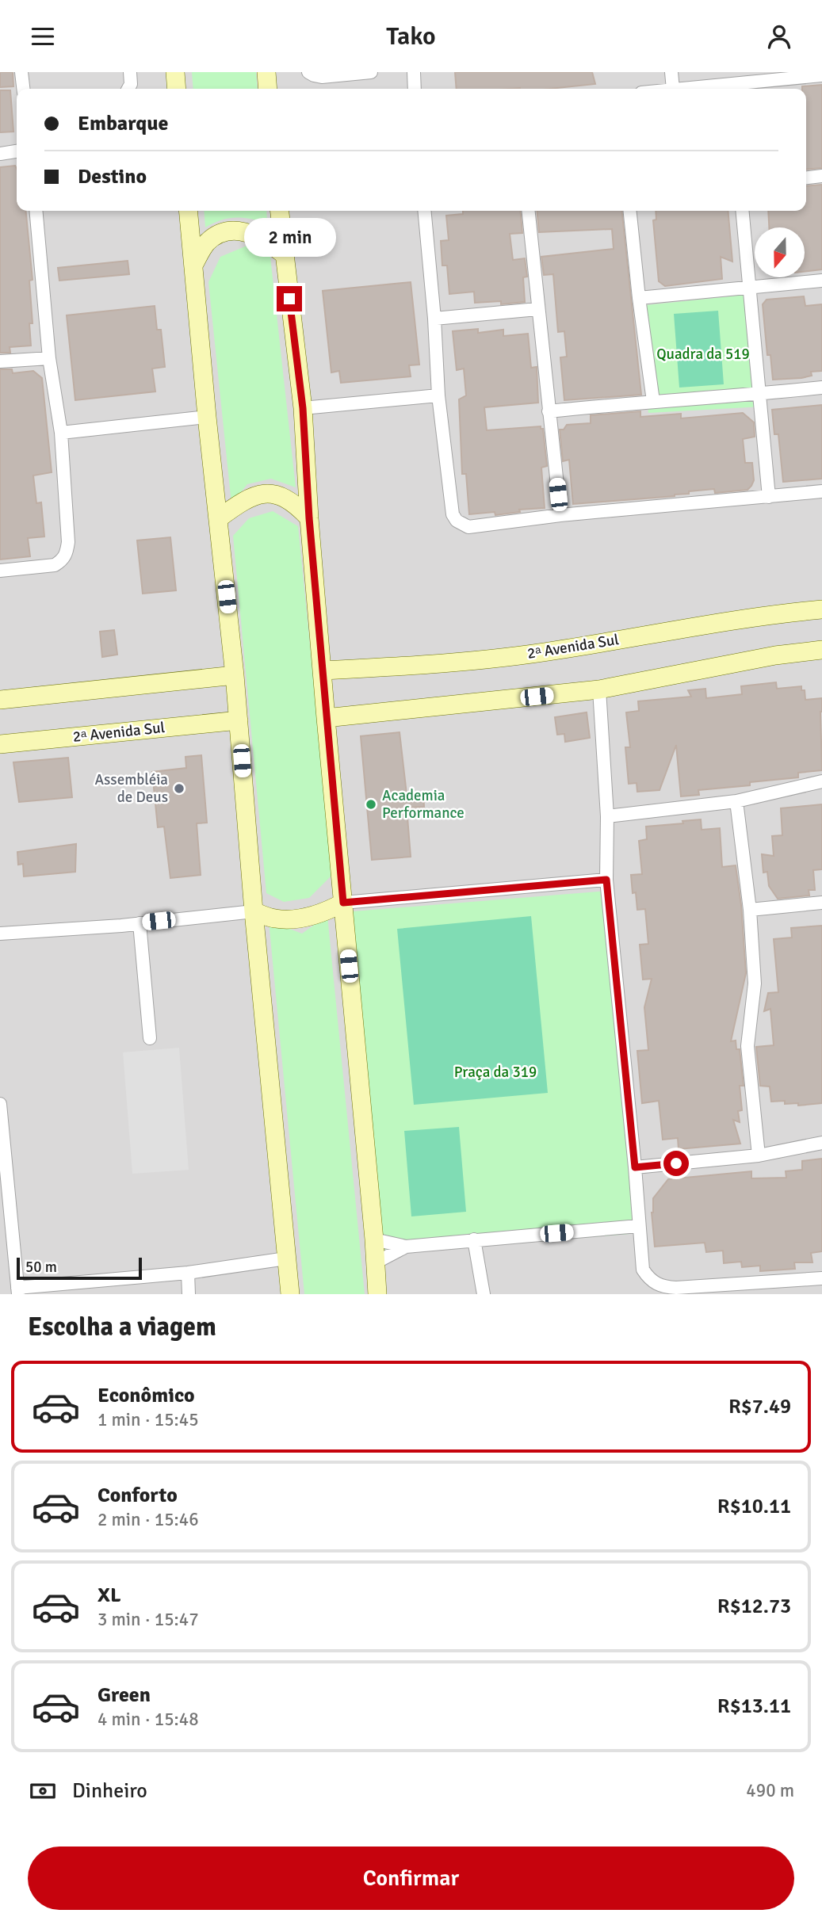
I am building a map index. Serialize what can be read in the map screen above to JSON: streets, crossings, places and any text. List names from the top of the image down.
{
  "streets": {
    "main road": ["2ᵃ Avenida Sul"]
  },
  "parks": ["Quadra da 519", "Praça da 319"],
  "places": ["Assembléia de Deus", "Academia Performance"],
  "scale_bar": "50 m",
  "north": "bottom",
  "page": {
    "header": "Tako",
    "banner": ["Embarque", "Destino"],
    "bubble": "2 min",
    "scale": "50 m",
    "heading": "Escolha a viagem",
    "list": [
      {
        "name": "Econômico",
        "note": "1 min · 15:45",
        "value": "R$7.49"
      },
      {
        "name": "Conforto",
        "note": "2 min · 15:46",
        "value": "R$10.11"
      },
      {
        "name": "XL",
        "note": "3 min · 15:47",
        "value": "R$12.73"
      },
      {
        "name": "Green",
        "note": "4 min · 15:48",
        "value": "R$13.11"
      }
    ],
    "pay": ["Dinheiro", "490 m"],
    "buttons": "Confirmar"
  }
}
